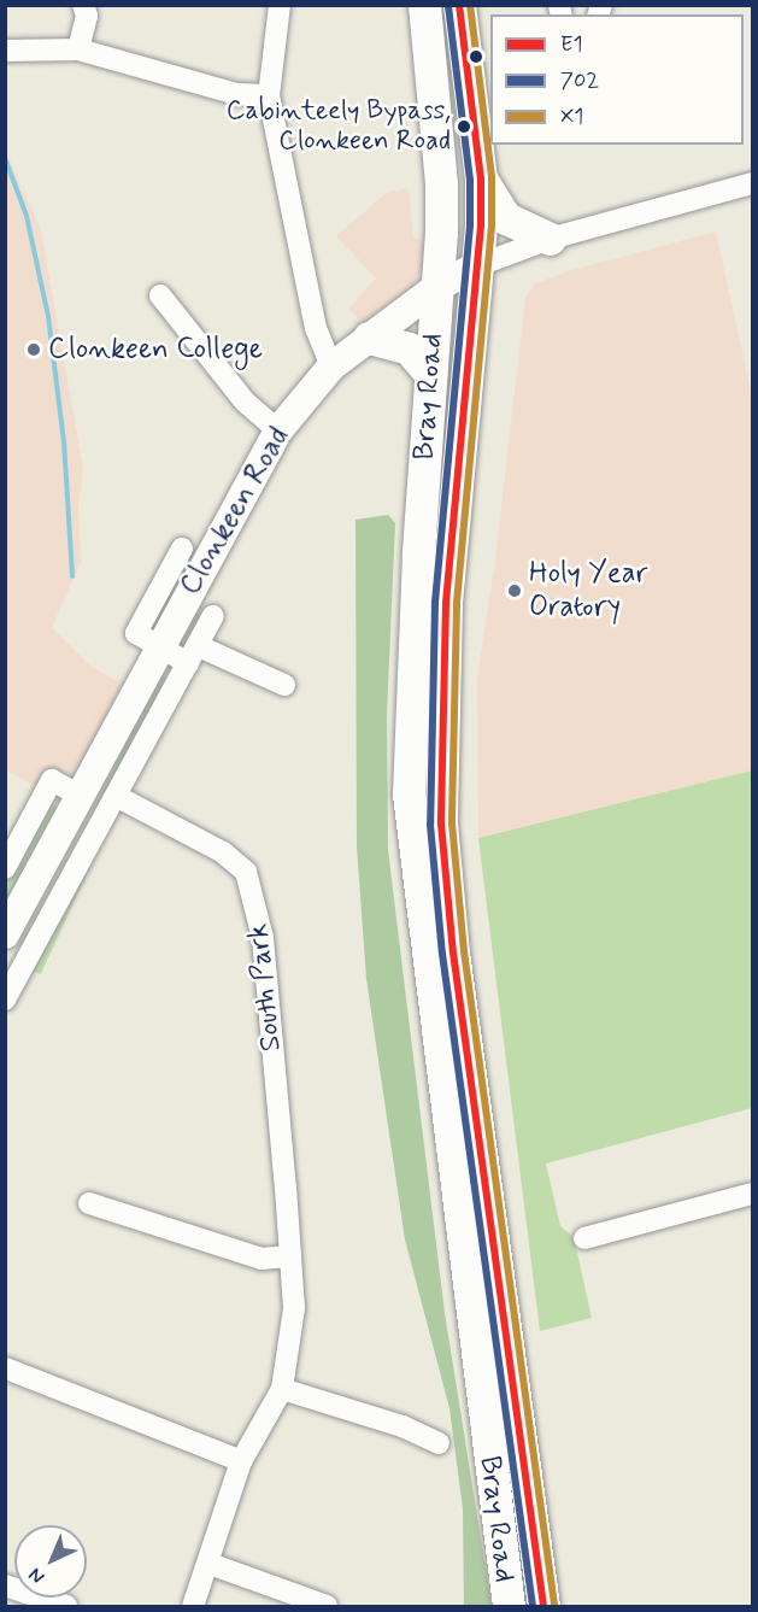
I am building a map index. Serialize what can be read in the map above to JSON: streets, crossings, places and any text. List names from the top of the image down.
{
  "streets": {
    "highway": ["Bray Road"],
    "main road": ["Clonkeen Road"],
    "street": ["South Park"]
  },
  "crossings": [
    ["Bray Road", "Clonkeen Road"]
  ],
  "places": ["Cabinteely Bypass, Clonkeen Road", "Clonkeen College", "Holy Year Oratory"],
  "lines": ["transit line E1", "transit line X1", "transit line 702"],
  "legend": ["E1", "702", "X1"],
  "north": "bottom left"
}
